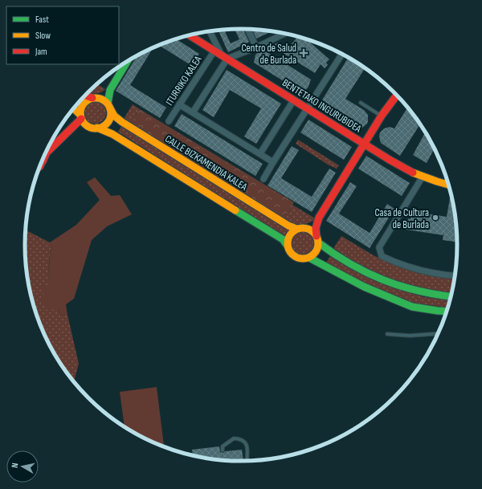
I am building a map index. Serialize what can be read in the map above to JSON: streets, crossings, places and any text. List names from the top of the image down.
{
  "streets": {
    "main road": ["BENTETAKO INGURUBIDEA", "CALLE BIZKAMENDIA KALEA"],
    "street": ["ITURRIKO KALEA"]
  },
  "crossings": [
    ["ITURRIKO KALEA", "BENTETAKO INGURUBIDEA"]
  ],
  "places": {
    "health": ["Centro de Salud de Burlada"],
    "other": ["Casa de Cultura de Burlada"]
  },
  "legend": ["Fast", "Slow", "Jam"],
  "north": "left"
}
